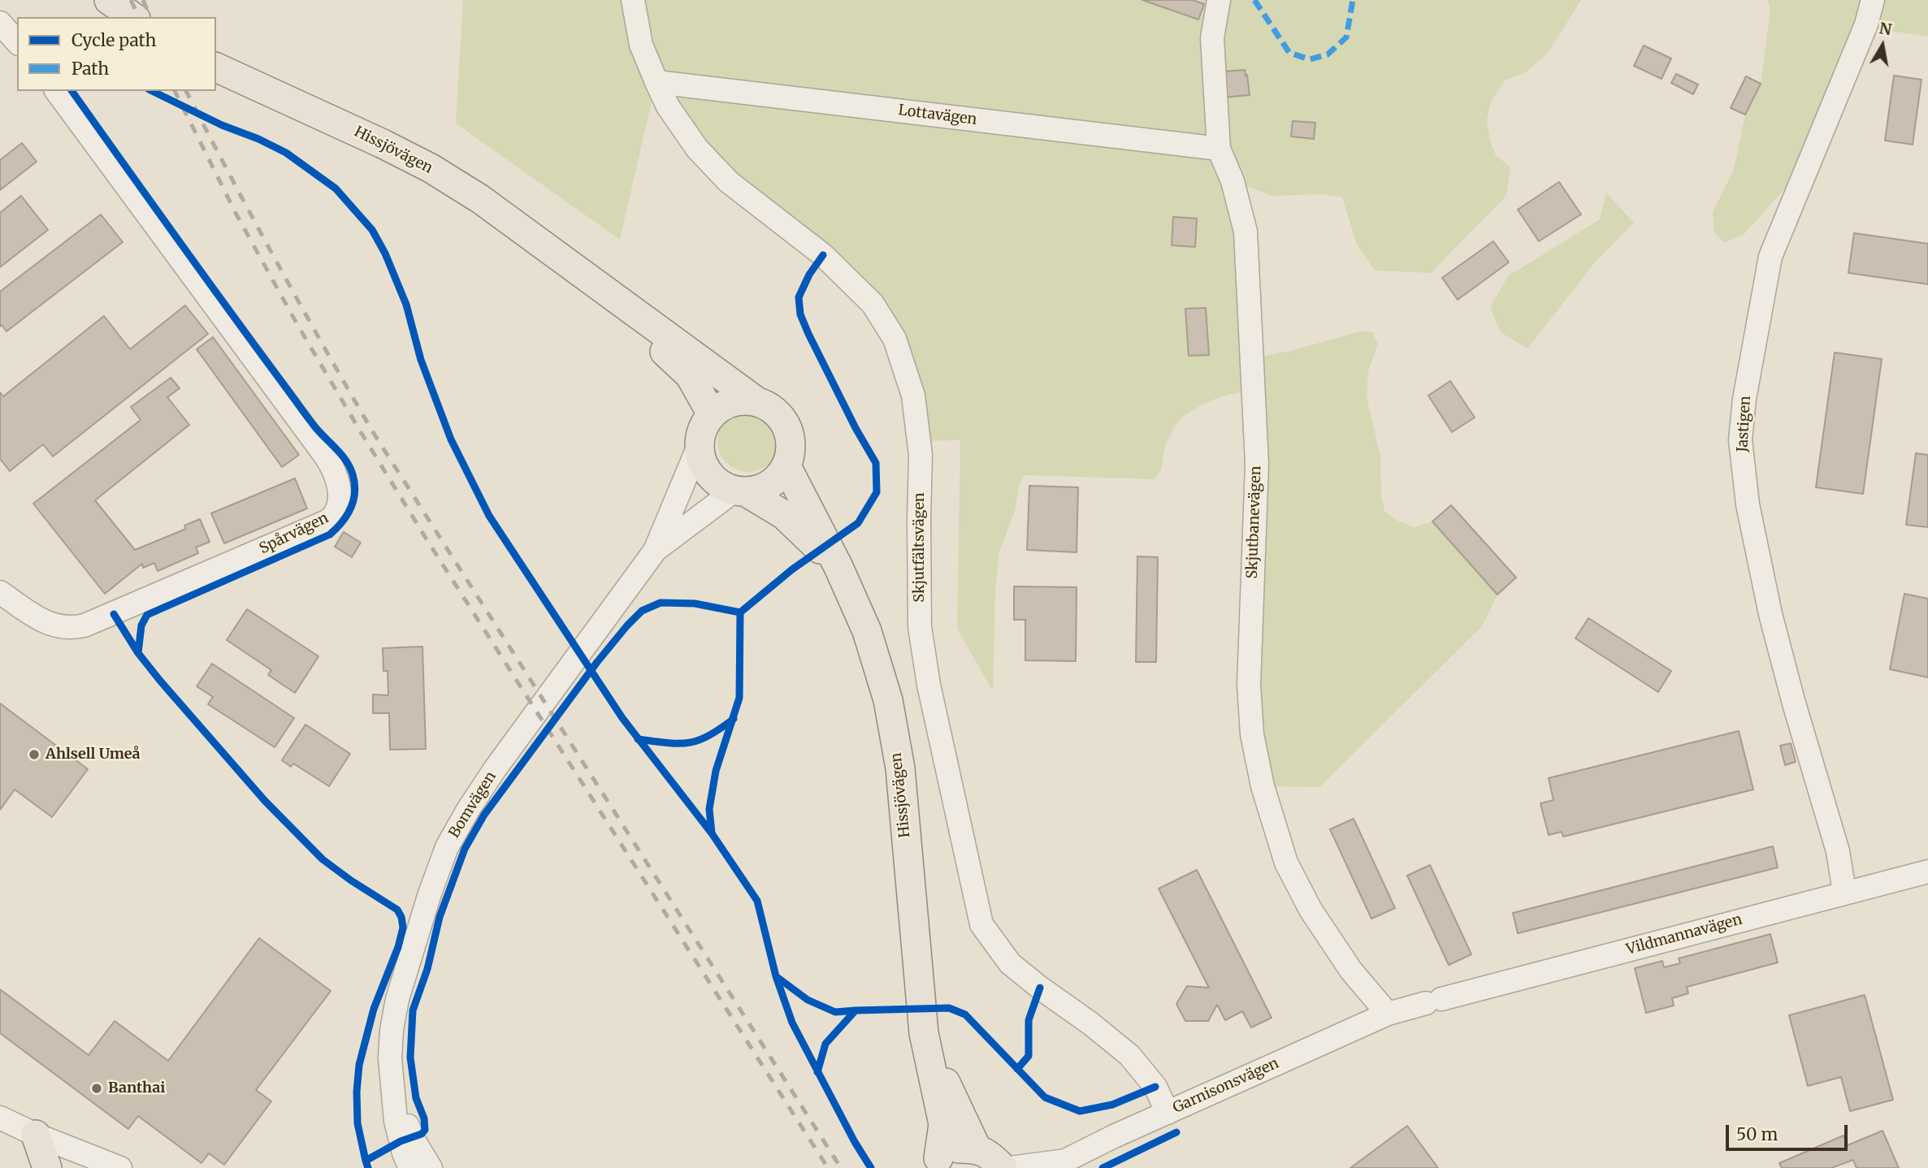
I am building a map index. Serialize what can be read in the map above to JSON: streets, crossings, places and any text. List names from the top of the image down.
{
  "streets": {
    "main road": ["Hissjövägen"],
    "street": [
      "Lottavägen",
      "Jastigen",
      "Skjutbanevägen",
      "Spårvägen",
      "Skjutfältsvägen",
      "Bomvägen",
      "Vildmannavägen",
      "Garnisonsvägen"
    ]
  },
  "crossings": [
    ["Lottavägen", "Skjutbanevägen"],
    ["Lottavägen", "Skjutfältsvägen"],
    ["Hissjövägen", "Bomvägen"],
    ["Jastigen", "Vildmannavägen"],
    ["Skjutbanevägen", "Vildmannavägen"],
    ["Skjutbanevägen", "Garnisonsvägen"],
    ["Skjutfältsvägen", "Garnisonsvägen"],
    ["Vildmannavägen", "Garnisonsvägen"]
  ],
  "places": ["Ahlsell Umeå", "Banthai"],
  "legend": ["Cycle path", "Path"],
  "scale_bar": "50 m",
  "north": "top"
}
